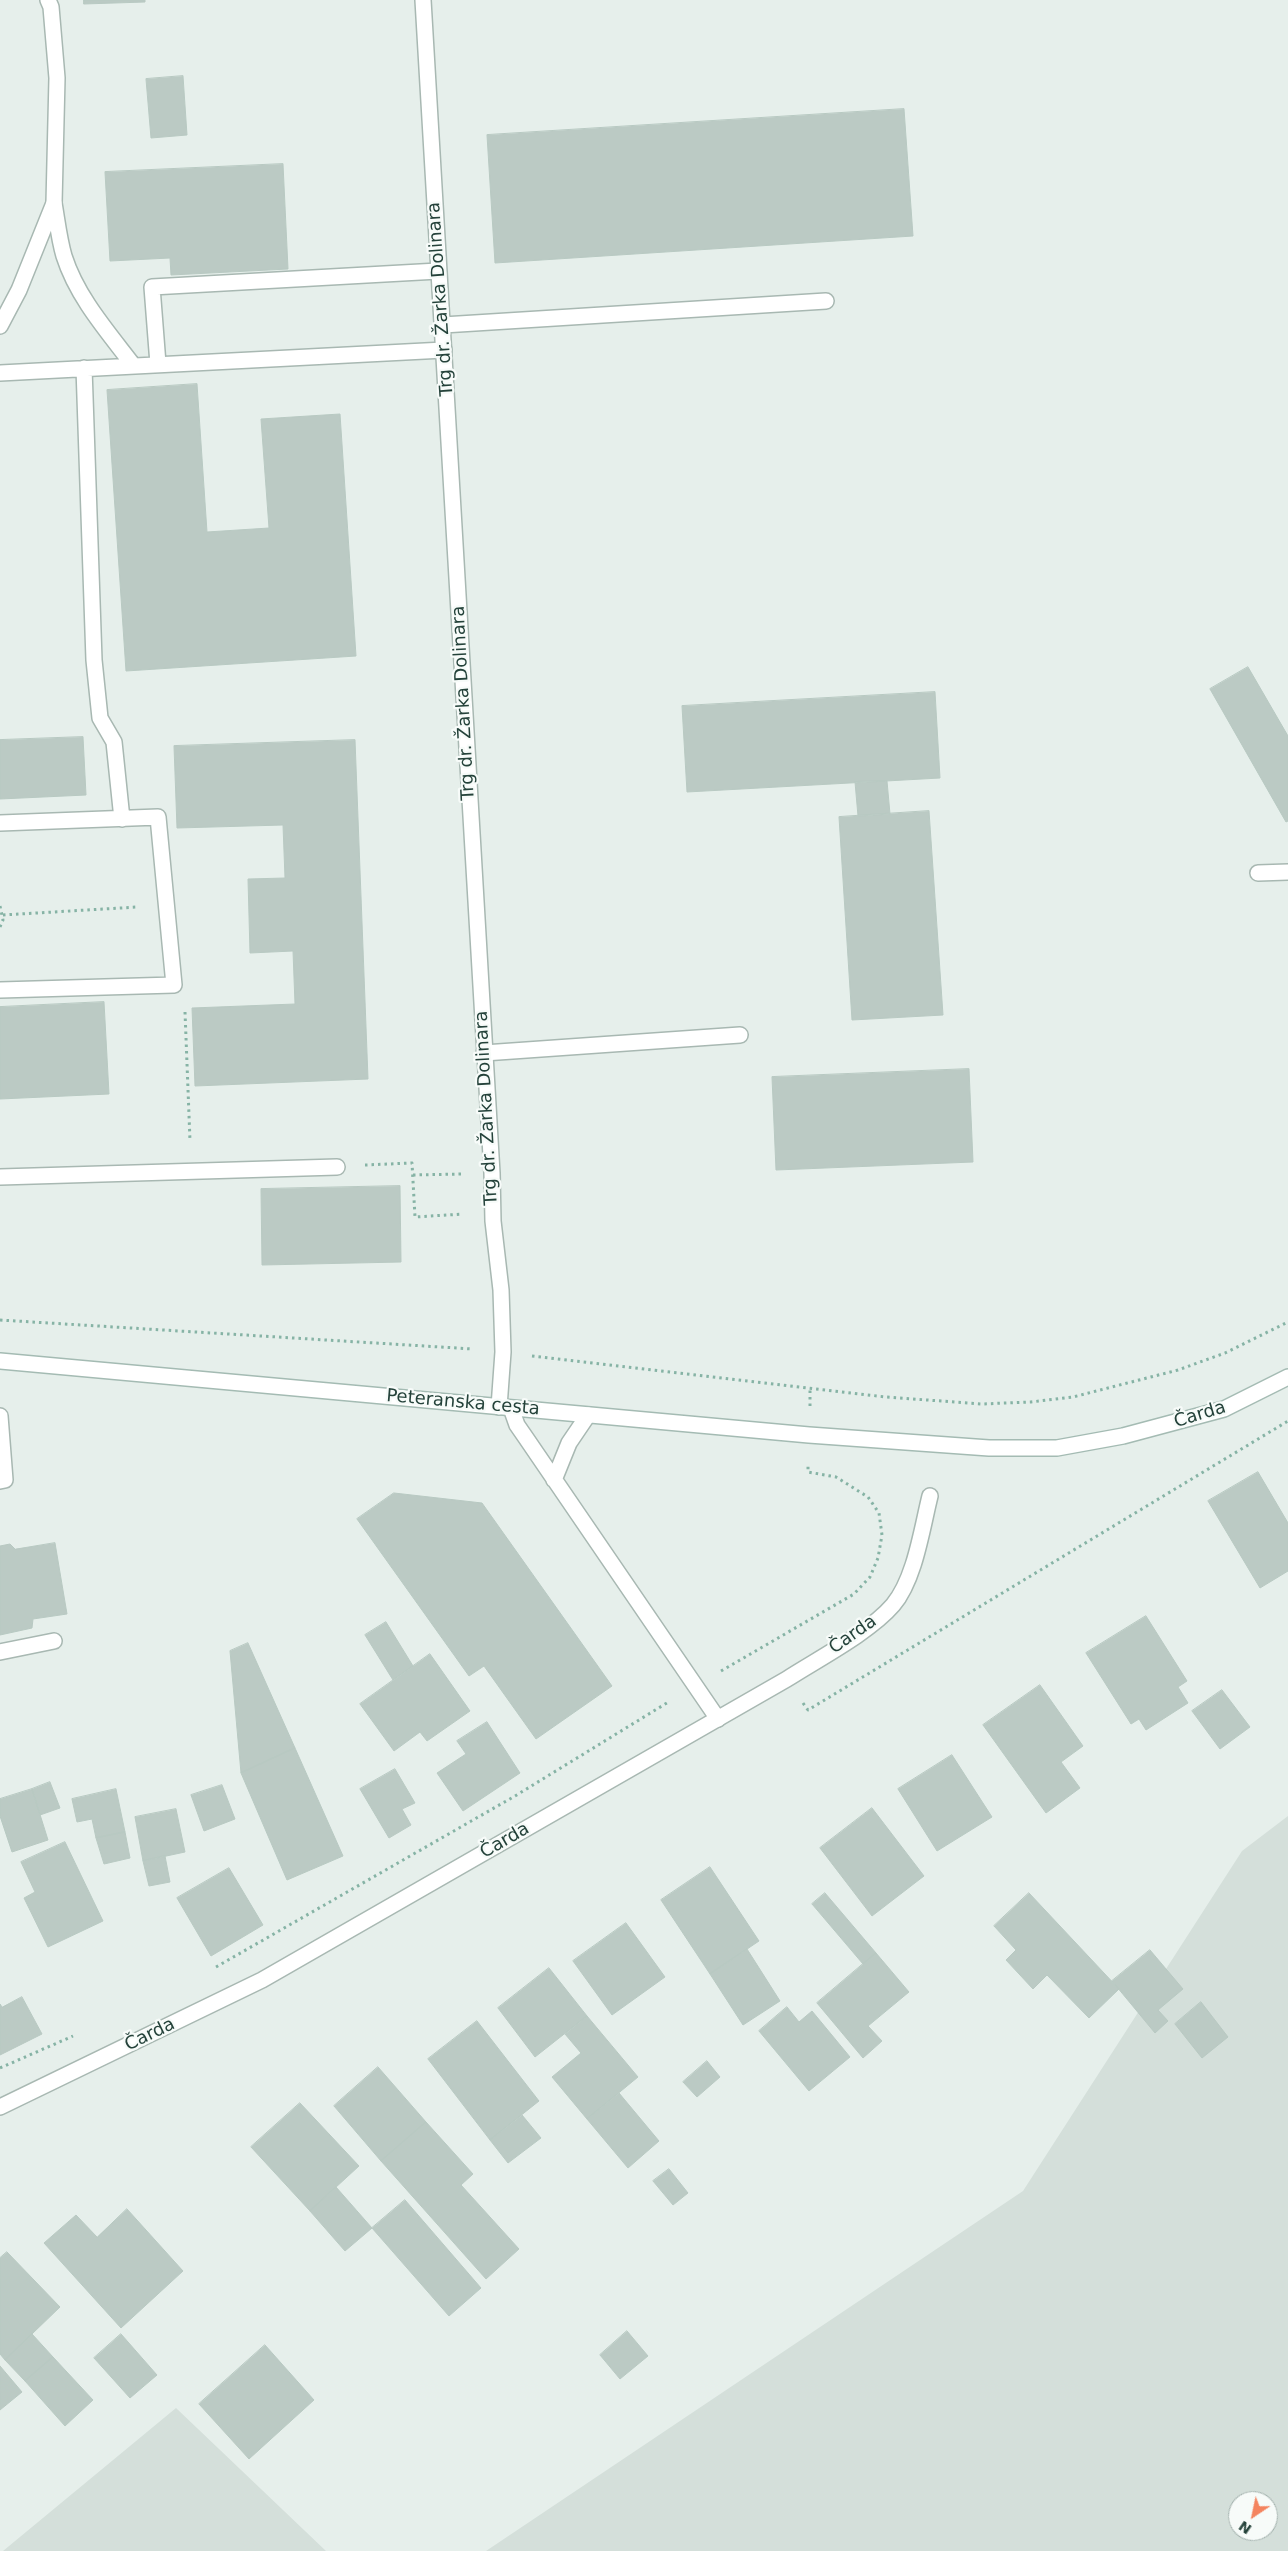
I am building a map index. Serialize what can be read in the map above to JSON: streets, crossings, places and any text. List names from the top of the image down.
{
  "streets": {
    "street": ["Trg dr. Žarka Dolinara", "Peteranska cesta", "Čarda"]
  },
  "crossings": [
    ["Trg dr. Žarka Dolinara", "Peteranska cesta"],
    ["Peteranska cesta", "Čarda"]
  ],
  "north": "bottom left"
}
